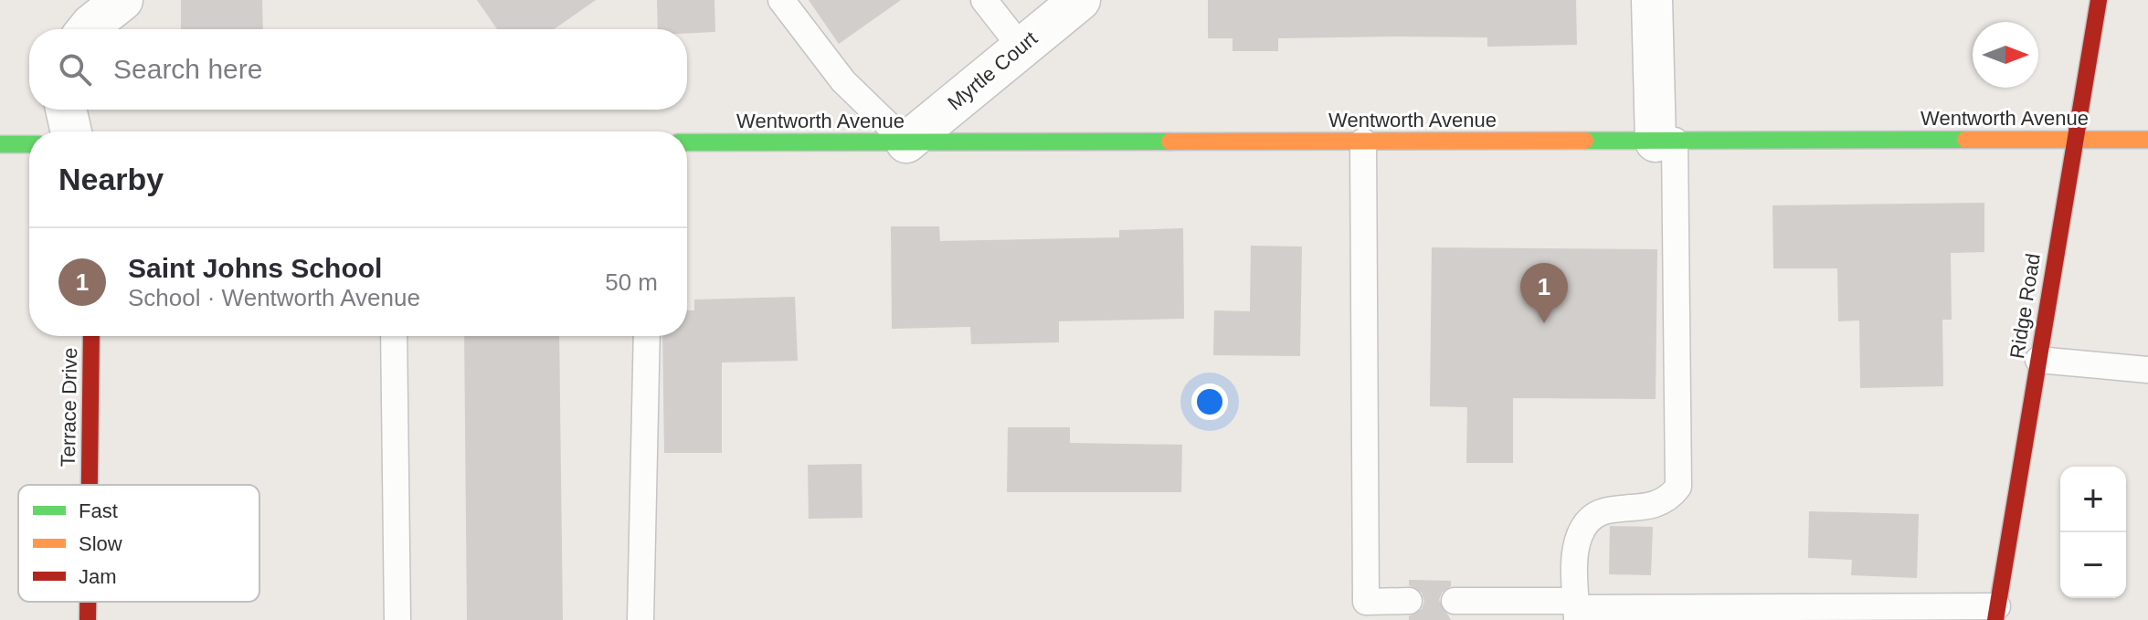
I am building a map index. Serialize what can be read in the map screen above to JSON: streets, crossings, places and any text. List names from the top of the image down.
{
  "streets": {
    "street": [
      "Myrtle Court",
      "Wentworth Avenue",
      "Ridge Road",
      "Terrace Drive"
    ]
  },
  "crossings": [
    ["Myrtle Court", "Wentworth Avenue"],
    ["Wentworth Avenue", "Ridge Road"]
  ],
  "legend": ["Fast", "Slow", "Jam"],
  "north": "right",
  "page": {
    "search": "Search here",
    "heading": "Nearby",
    "list": [
      {
        "mark": "1",
        "name": "Saint Johns School",
        "note": "School · Wentworth Avenue",
        "value": "50 m"
      }
    ],
    "pins": "1",
    "map_buttons": ["+", "−"]
  }
}
